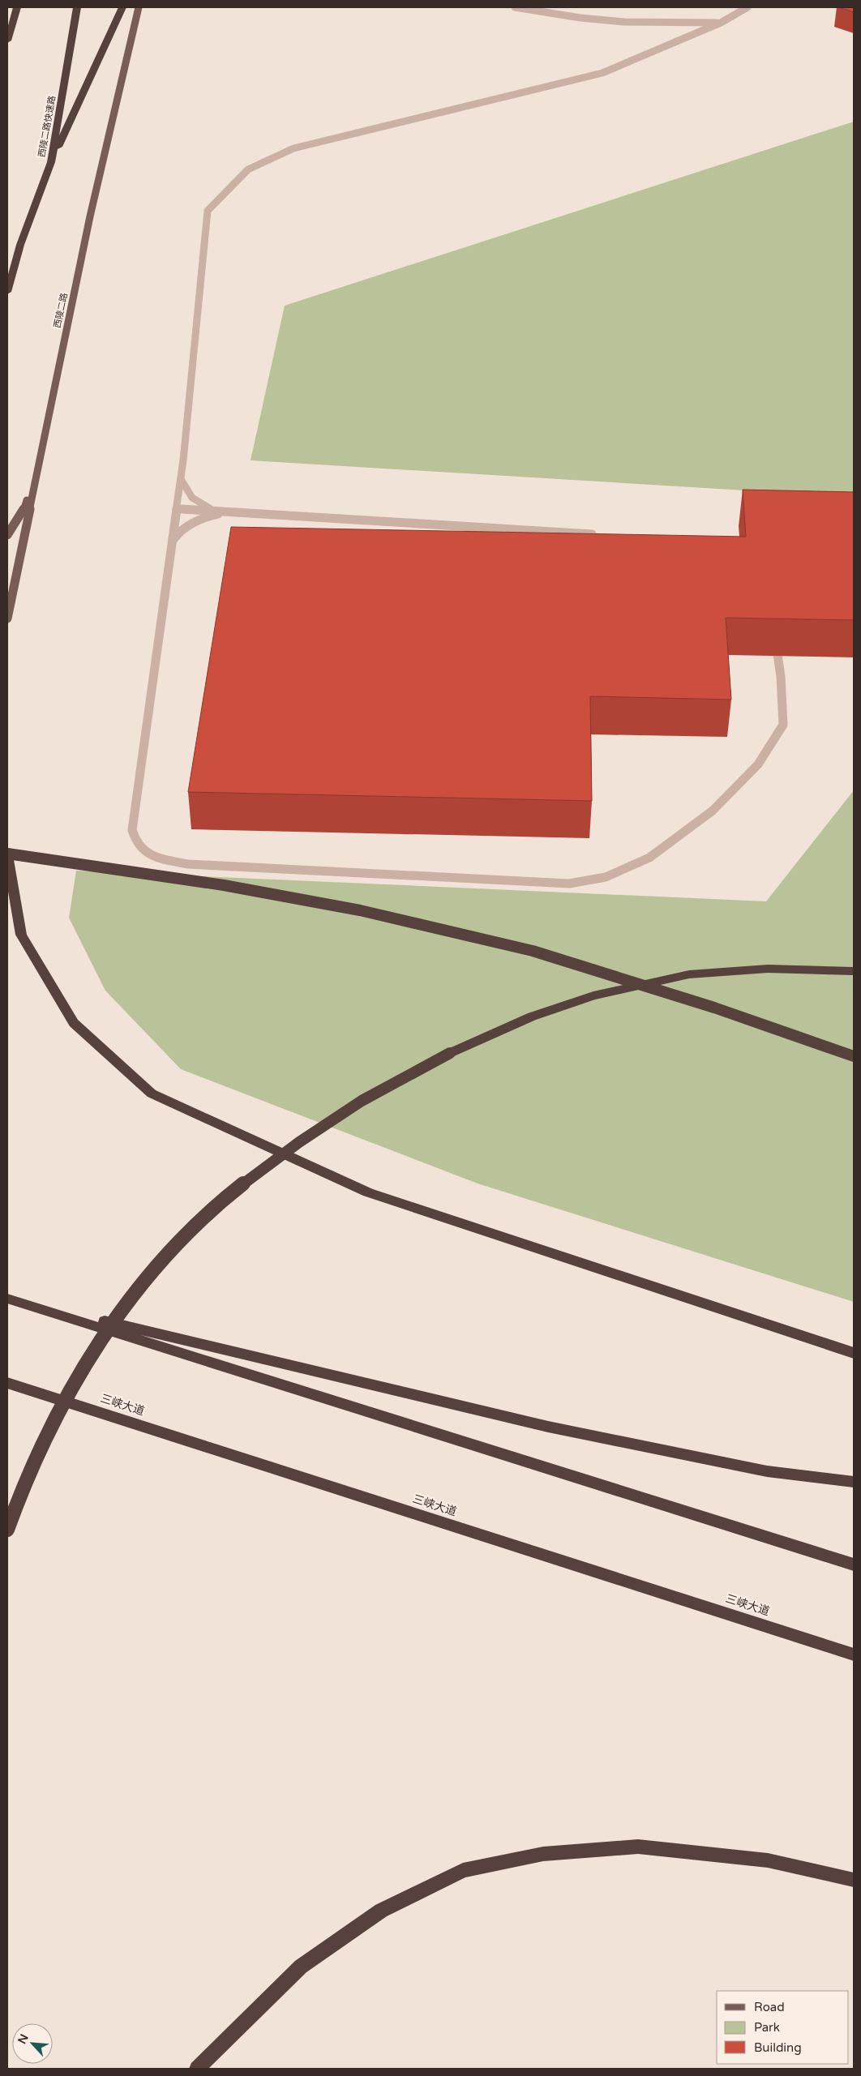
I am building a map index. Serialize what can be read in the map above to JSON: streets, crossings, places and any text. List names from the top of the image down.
{
  "streets": {
    "highway": ["西陵二路快速路", "三峡大道"],
    "main road": ["西陵二路"]
  },
  "legend": ["Road", "Park", "Building"],
  "north": "top left"
}
